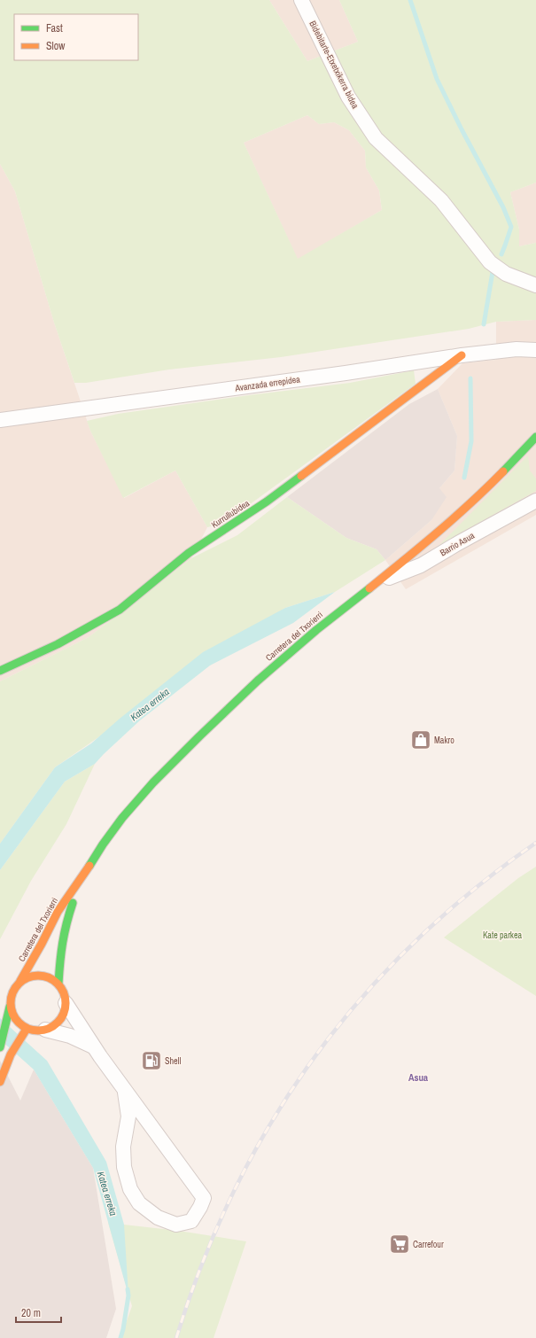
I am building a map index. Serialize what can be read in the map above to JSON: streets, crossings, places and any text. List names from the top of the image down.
{
  "streets": {
    "main road": ["Kurrullubidea", "Carretera del Txorierri"],
    "street": ["Bidebitarte-Etxetxikerra bidea", "Avanzada errepidea", "Barrio Asua"]
  },
  "crossings": [
    ["Avanzada errepidea", "Kurrullubidea"],
    ["Barrio Asua", "Carretera del Txorierri"]
  ],
  "districts": ["Asua"],
  "water": ["Katea erreka"],
  "parks": ["Kate parkea"],
  "places": {
    "shop": ["Makro"],
    "fuel station": ["Shell"],
    "supermarket": ["Carrefour"]
  },
  "legend": ["Fast", "Slow"],
  "scale_bar": "20 m"
}
